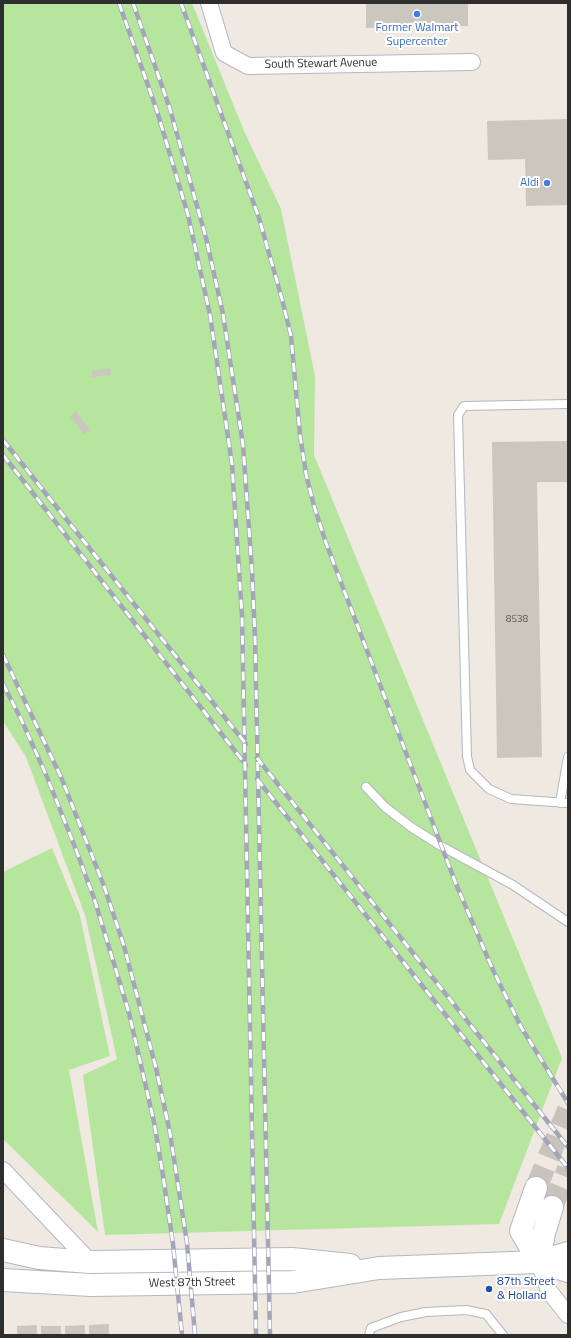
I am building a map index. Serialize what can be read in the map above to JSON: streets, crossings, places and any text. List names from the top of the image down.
{
  "streets": {
    "main road": ["West 87th Street"],
    "street": ["South Stewart Avenue"]
  },
  "places": ["Former Walmart Supercenter", "Aldi", "87th Street & Holland"],
  "house_numbers": ["8538"]
}
